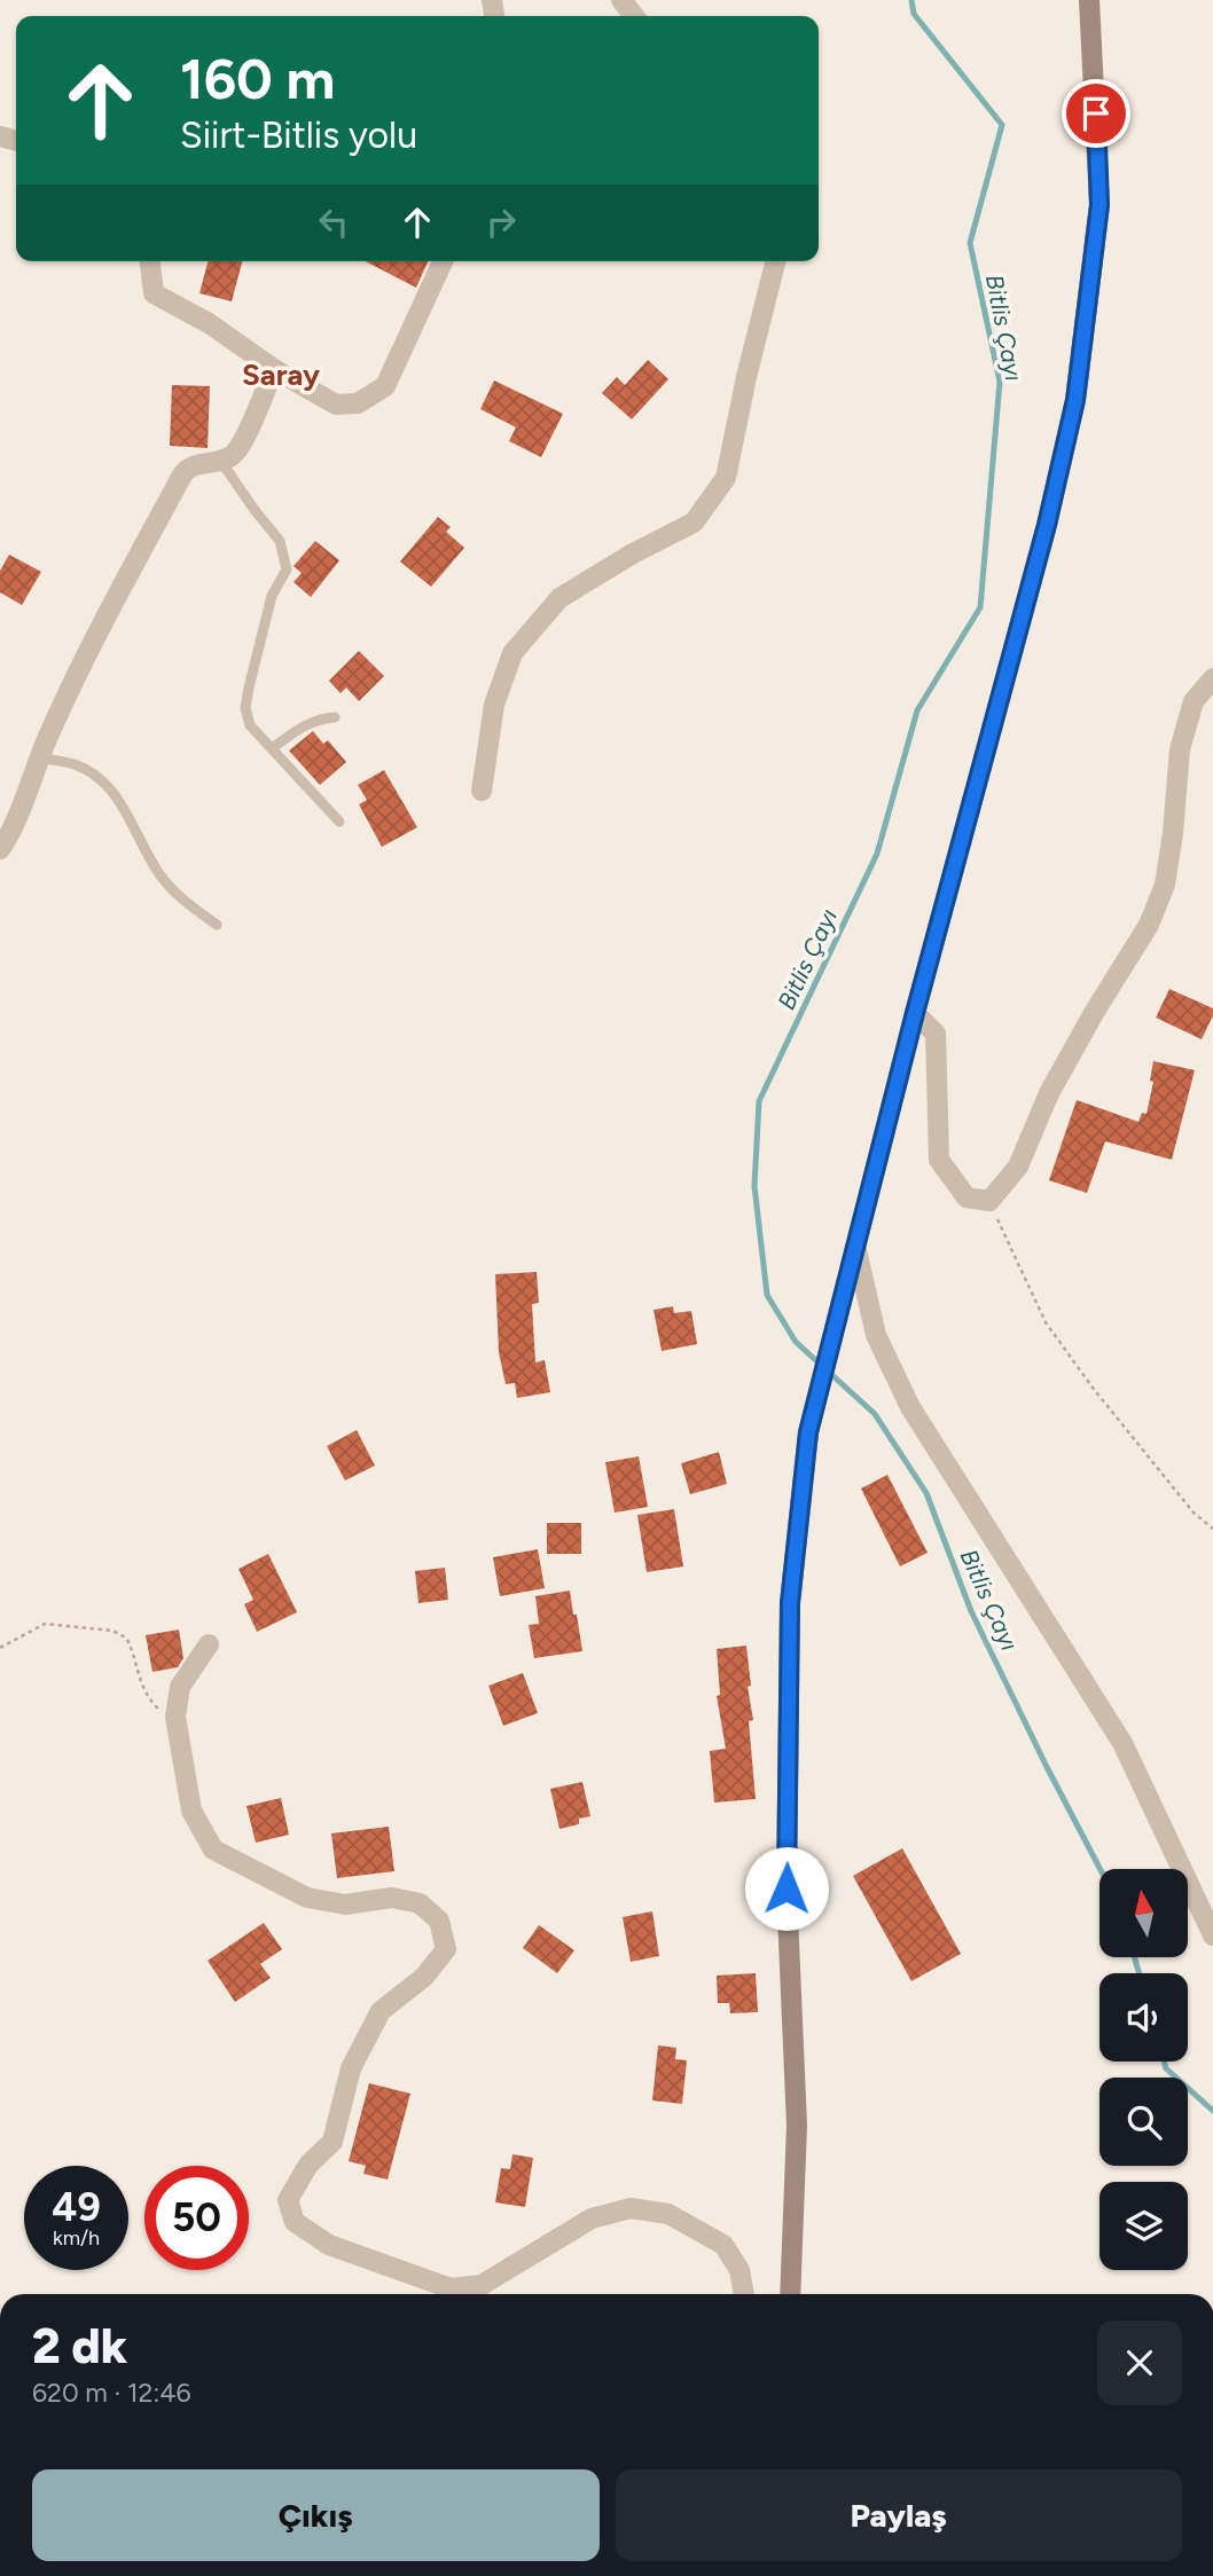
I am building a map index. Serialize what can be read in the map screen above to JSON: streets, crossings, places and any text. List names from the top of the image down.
{
  "districts": ["Saray"],
  "water": ["Bitlis Çayı"],
  "north": "top",
  "page": {
    "turn": ["160 m", "Siirt-Bitlis yolu"],
    "speed": "49 km/h",
    "limit": "50",
    "heading": ["2 dk", "620 m · 12:46"],
    "buttons": ["Çıkış", "Paylaş"]
  }
}
